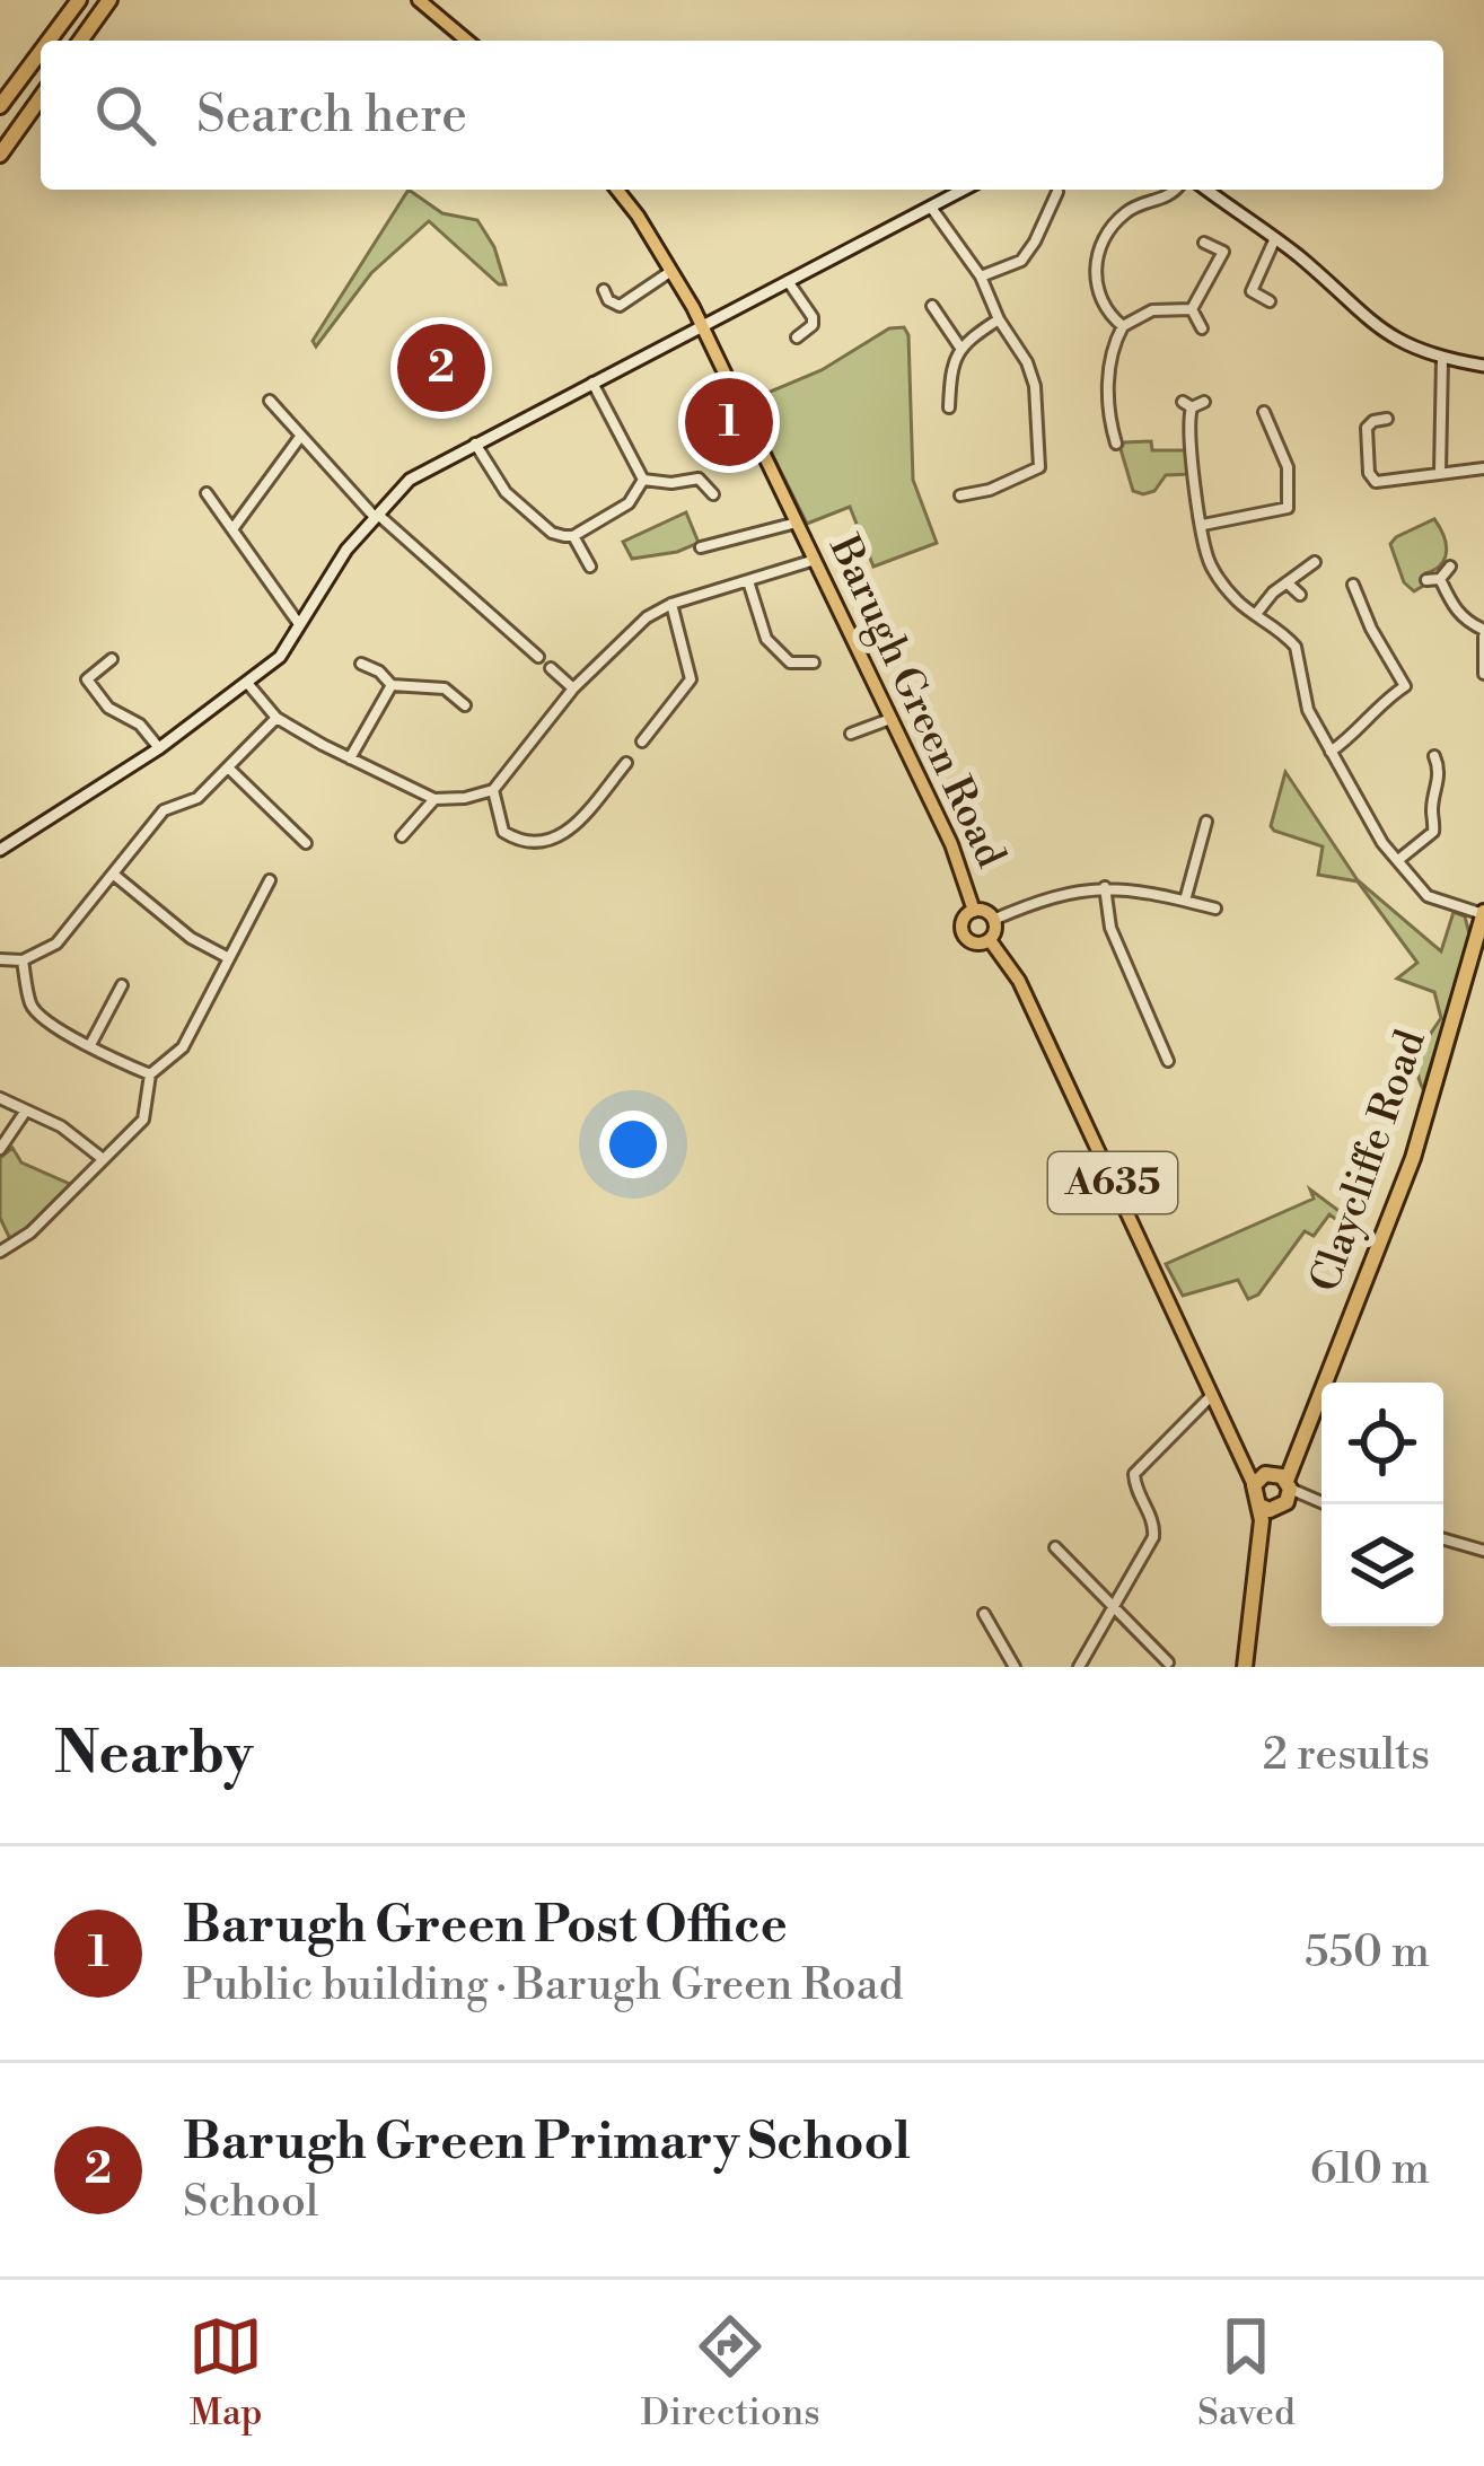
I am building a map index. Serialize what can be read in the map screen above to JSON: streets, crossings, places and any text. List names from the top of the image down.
{
  "streets": {
    "highway": ["Claycliffe Road", "A635"],
    "main road": ["Barugh Green Road"]
  },
  "crossings": [
    ["Barugh Green Road", "Claycliffe Road"],
    ["Barugh Green Road", "A635"],
    ["Claycliffe Road", "A635"]
  ],
  "page": {
    "search": "Search here",
    "pins": ["2", "1"],
    "heading": ["Nearby", "2 results"],
    "list": [
      {
        "mark": "1",
        "name": "Barugh Green Post Office",
        "note": "Public building · Barugh Green Road",
        "value": "550 m"
      },
      {
        "mark": "2",
        "name": "Barugh Green Primary School",
        "note": "School",
        "value": "610 m"
      }
    ],
    "nav": ["Map", "Directions", "Saved"]
  }
}
